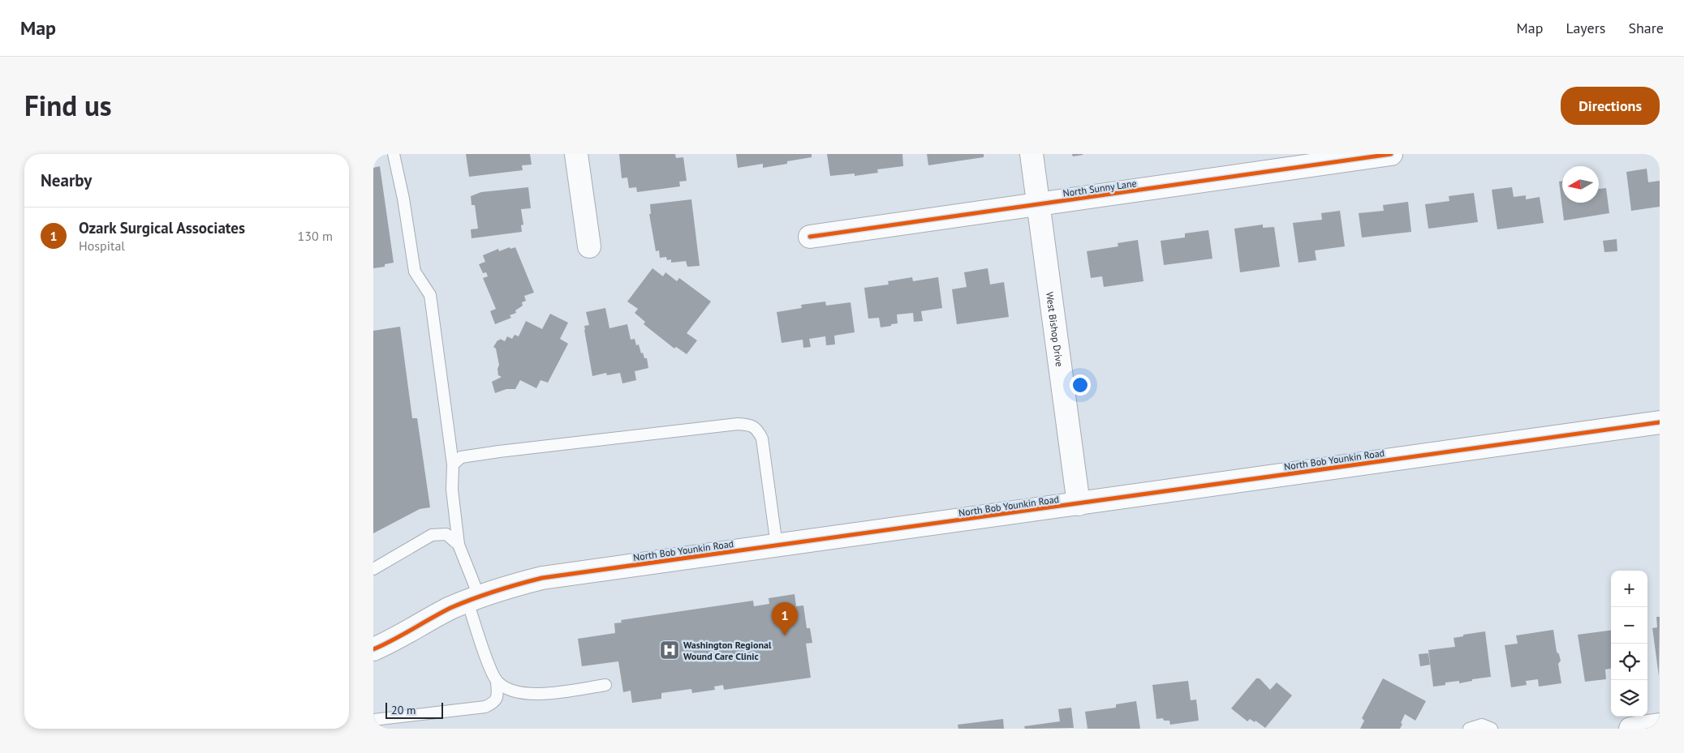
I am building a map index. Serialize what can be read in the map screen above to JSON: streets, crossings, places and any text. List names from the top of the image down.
{
  "streets": {
    "street": ["North Sunny Lane", "West Bishop Drive", "North Bob Younkin Road"]
  },
  "crossings": [
    ["North Sunny Lane", "West Bishop Drive"],
    ["West Bishop Drive", "North Bob Younkin Road"]
  ],
  "places": {
    "hospital": ["Washington Regional Wound Care Clinic"]
  },
  "scale_bar": "20 m",
  "north": "left",
  "page": {
    "header": "Map",
    "nav": ["Map", "Layers", "Share"],
    "title": "Find us",
    "buttons": "Directions",
    "heading": "Nearby",
    "list": [
      {
        "mark": "1",
        "name": "Ozark Surgical Associates",
        "note": "Hospital",
        "value": "130 m"
      }
    ],
    "map_buttons": ["+", "−"],
    "pins": "1",
    "scale": "20 m"
  }
}
